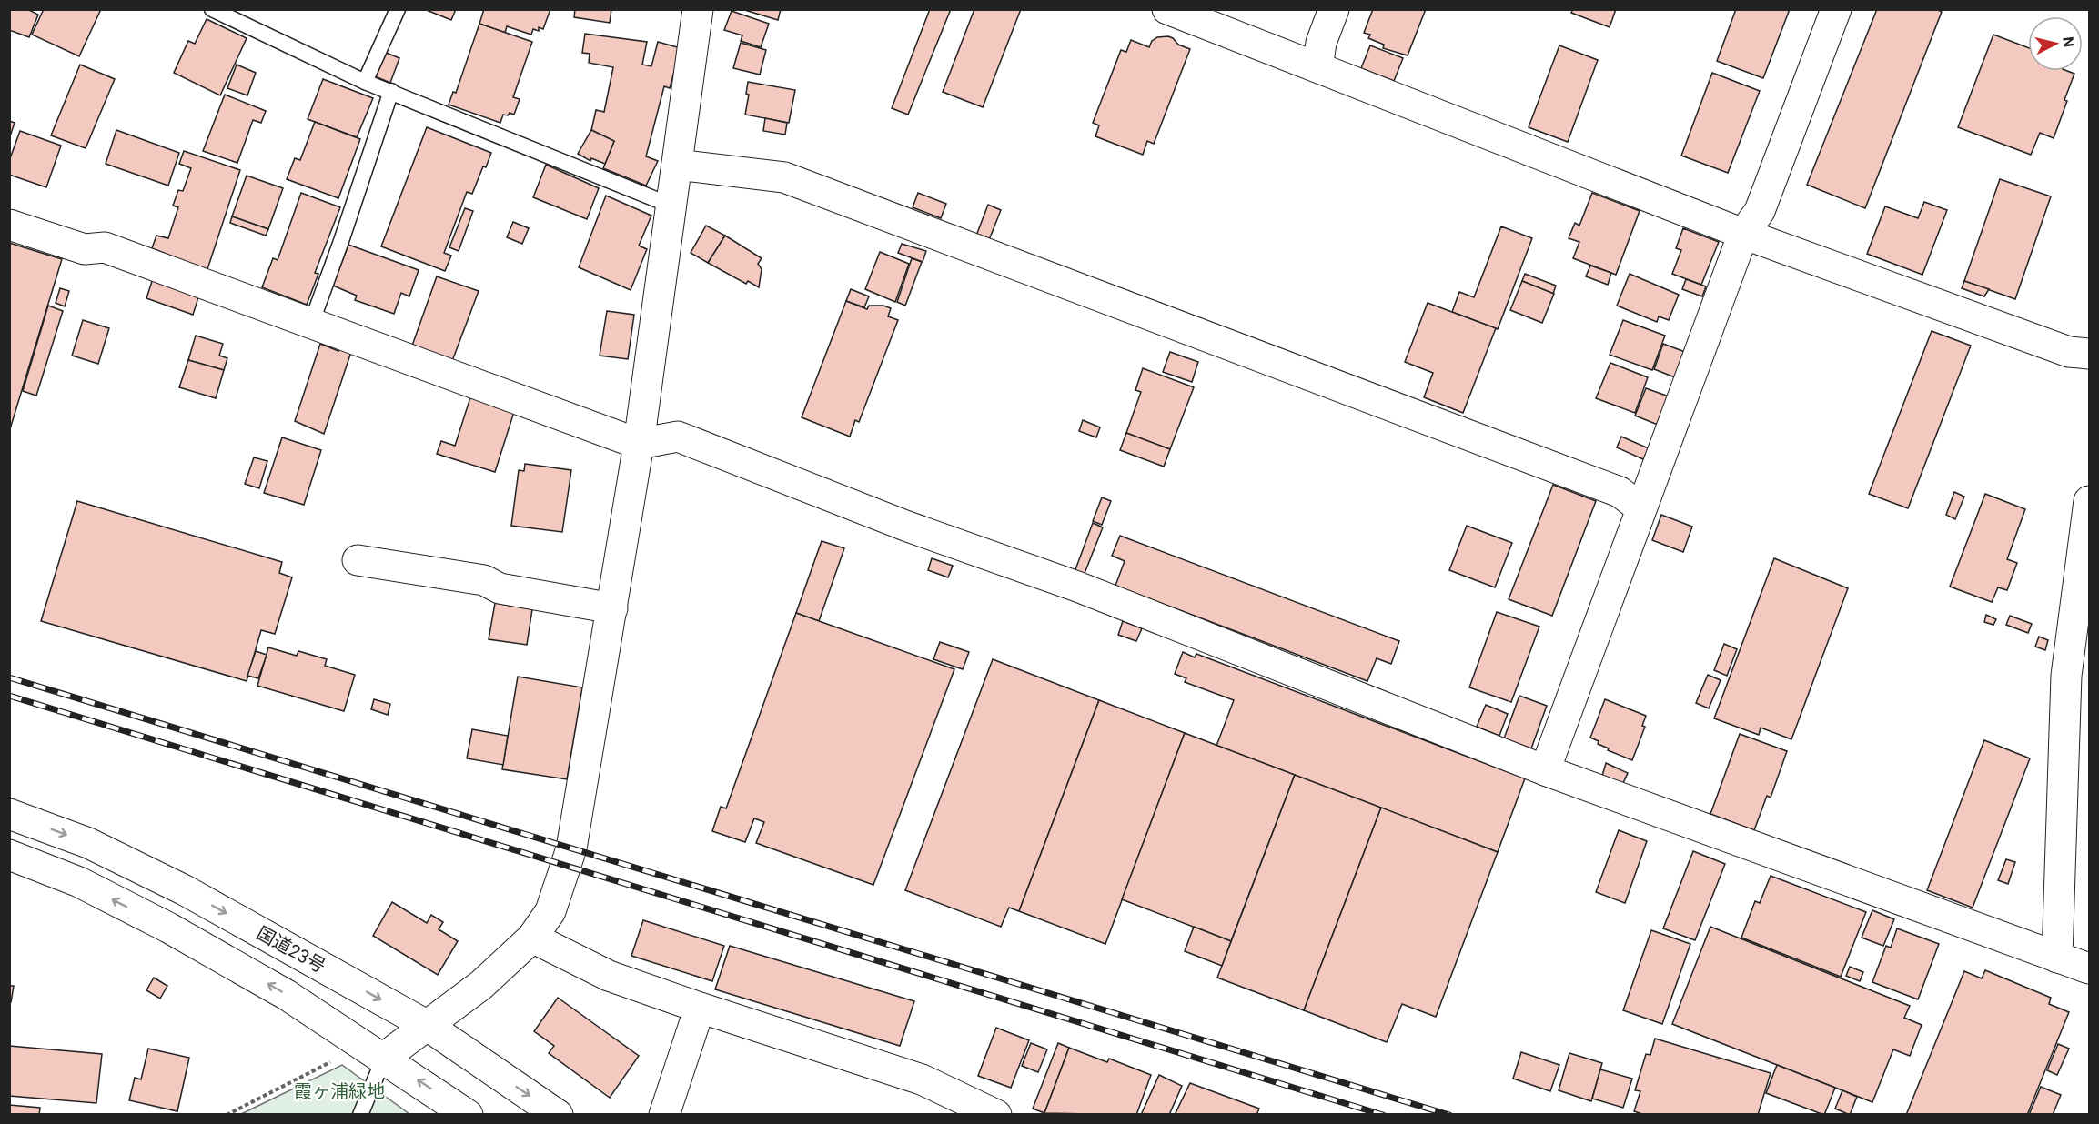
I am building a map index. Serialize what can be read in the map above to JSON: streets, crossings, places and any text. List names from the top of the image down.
{
  "streets": {
    "main road": ["国道23号"]
  },
  "parks": ["霞ヶ浦緑地"],
  "north": "right"
}
